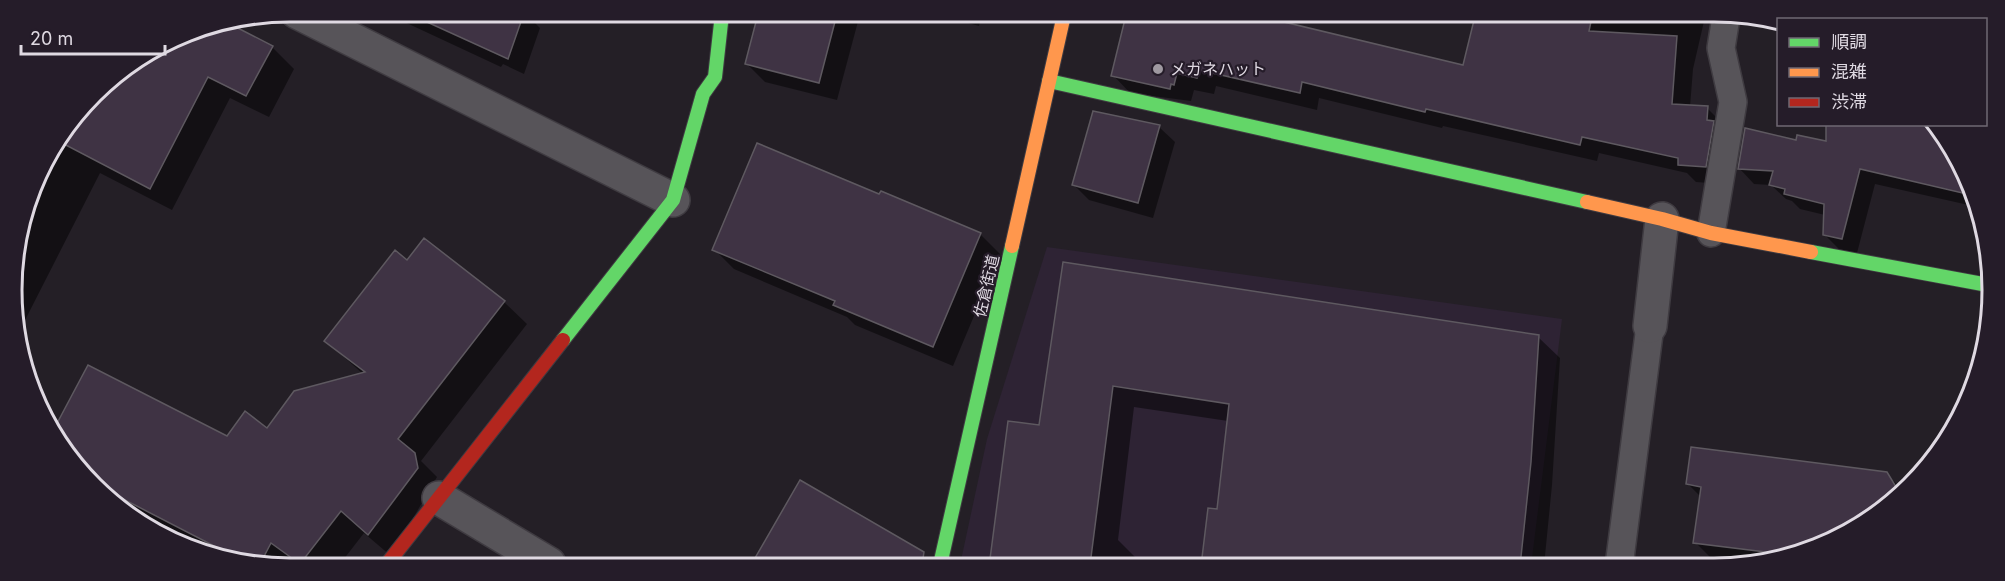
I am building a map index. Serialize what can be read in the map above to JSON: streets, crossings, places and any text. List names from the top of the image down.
{
  "streets": {
    "main road": ["佐倉街道"]
  },
  "places": ["メガネハット"],
  "legend": ["順調", "混雑", "渋滞"],
  "scale_bar": "20 m"
}
